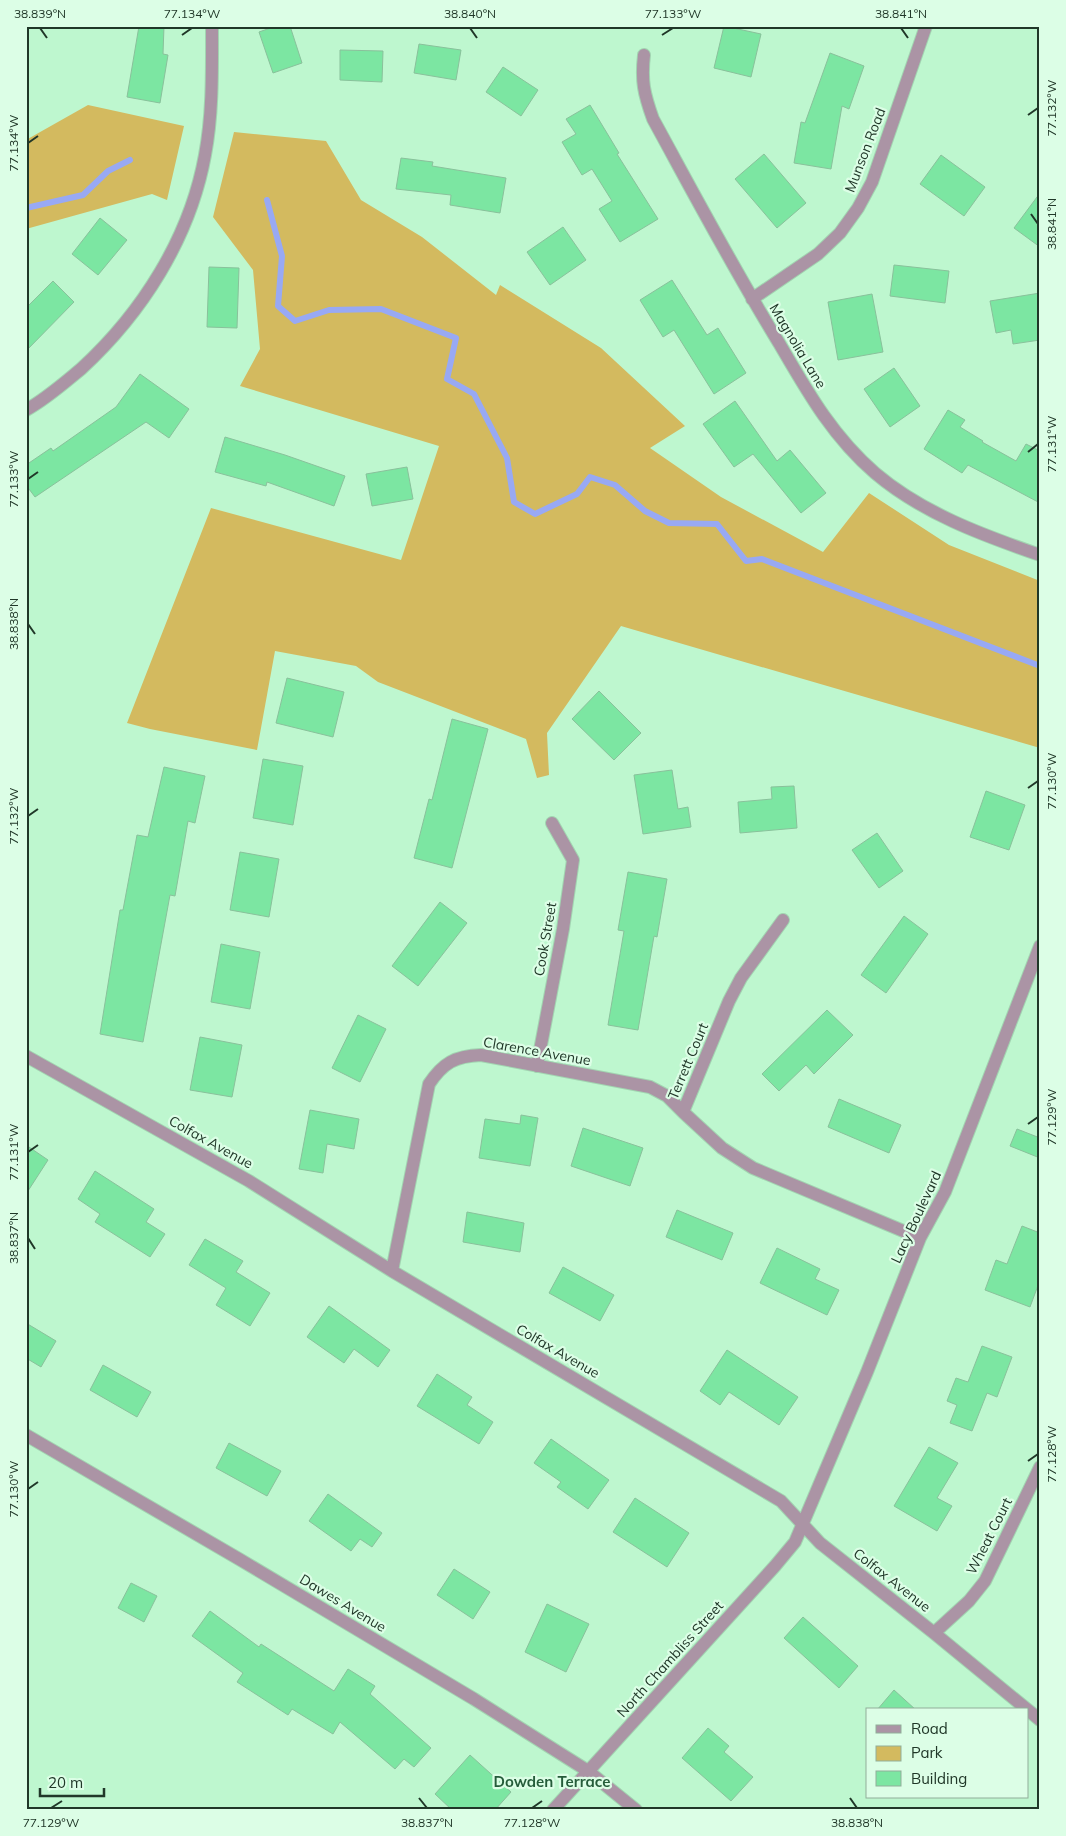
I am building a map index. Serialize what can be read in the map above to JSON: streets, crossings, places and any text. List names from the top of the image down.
{
  "streets": {
    "street": [
      "Munson Road",
      "Magnolia Lane",
      "Cook Street",
      "Clarence Avenue",
      "Terrett Court",
      "Colfax Avenue",
      "Lacy Boulevard",
      "Wheat Court",
      "Dawes Avenue",
      "North Chambliss Street"
    ]
  },
  "crossings": [
    ["Munson Road", "Magnolia Lane"],
    ["Cook Street", "Clarence Avenue"],
    ["Clarence Avenue", "Terrett Court"],
    ["Clarence Avenue", "Colfax Avenue"],
    ["Terrett Court", "Lacy Boulevard"],
    ["Colfax Avenue", "Lacy Boulevard"],
    ["Colfax Avenue", "Wheat Court"],
    ["Colfax Avenue", "North Chambliss Street"],
    ["Lacy Boulevard", "North Chambliss Street"],
    ["Dawes Avenue", "North Chambliss Street"]
  ],
  "districts": ["Dowden Terrace"],
  "legend": ["Road", "Park", "Building"],
  "scale_bar": "20 m",
  "coordinates": [
    "38.839°N",
    "77.134°W",
    "38.840°N",
    "77.133°W",
    "38.841°N",
    "77.132°W",
    "77.131°W",
    "38.838°N",
    "77.130°W",
    "77.129°W",
    "38.837°N",
    "77.128°W"
  ]
}
